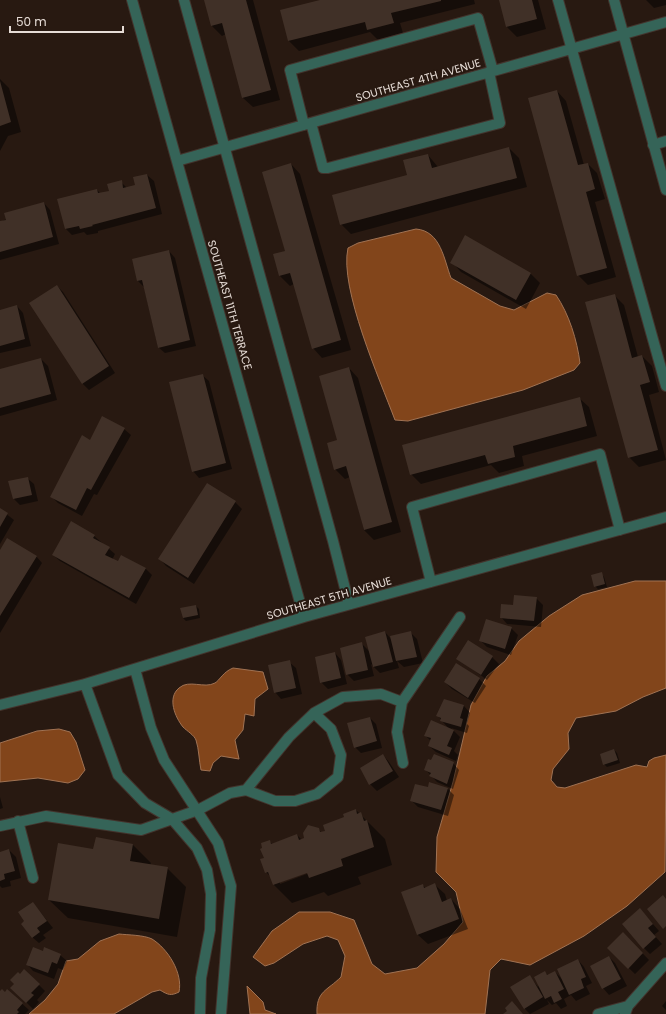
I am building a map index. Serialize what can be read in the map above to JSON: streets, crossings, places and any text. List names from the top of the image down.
{
  "streets": {
    "street": ["SOUTHEAST 4TH AVENUE", "SOUTHEAST 11TH TERRACE", "SOUTHEAST 5TH AVENUE"]
  },
  "crossings": [
    ["SOUTHEAST 4TH AVENUE", "SOUTHEAST 11TH TERRACE"],
    ["SOUTHEAST 11TH TERRACE", "SOUTHEAST 5TH AVENUE"]
  ],
  "scale_bar": "50 m"
}
